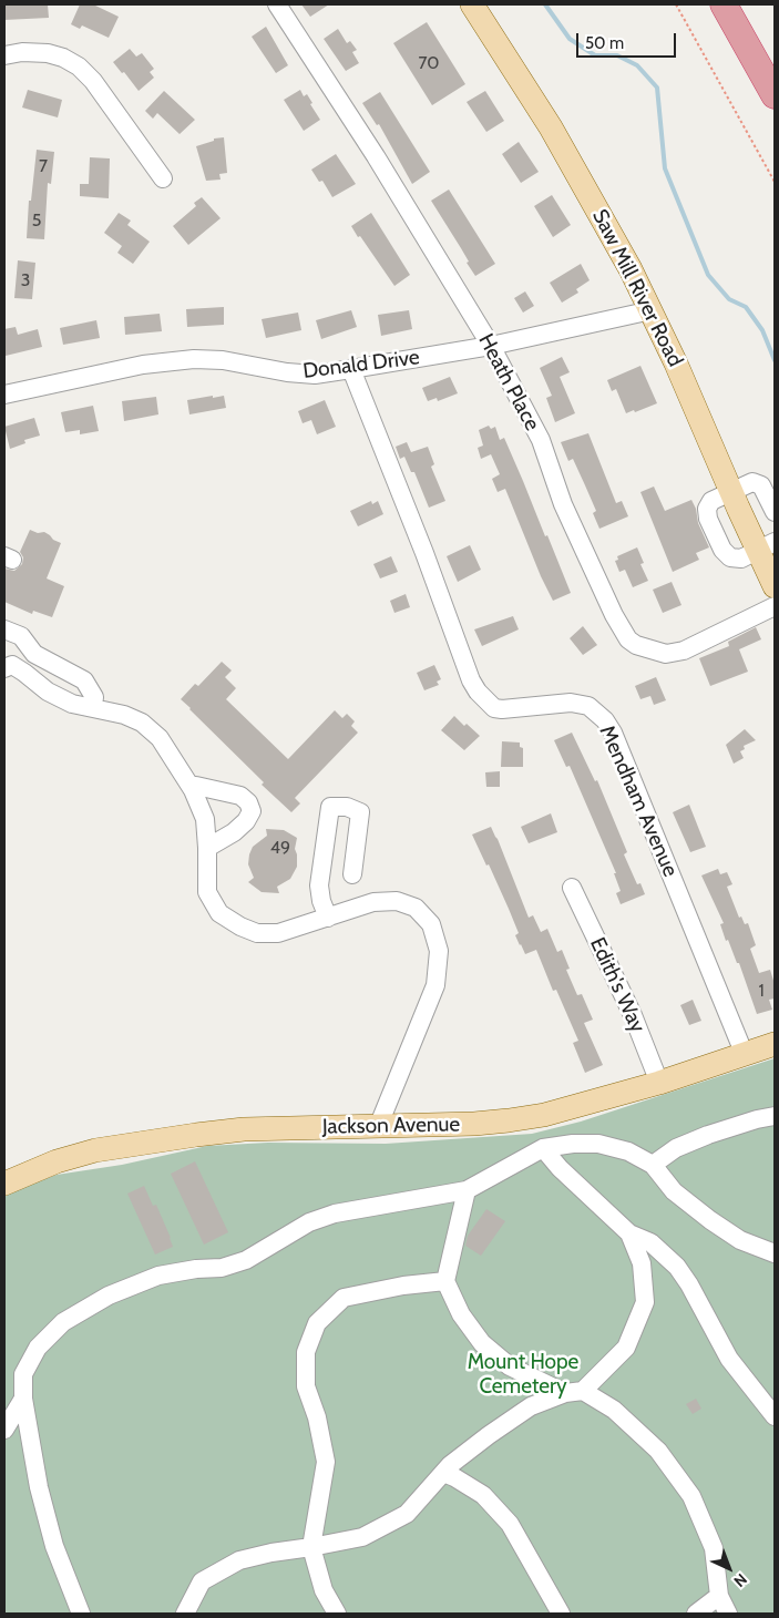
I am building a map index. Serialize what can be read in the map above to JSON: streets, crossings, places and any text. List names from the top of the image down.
{
  "streets": {
    "main road": ["Saw Mill River Road", "Jackson Avenue"],
    "street": [
      "Donald Drive",
      "Heath Place",
      "Mendham Avenue",
      "Edith's Way"
    ]
  },
  "crossings": [
    ["Saw Mill River Road", "Donald Drive"],
    ["Donald Drive", "Heath Place"],
    ["Donald Drive", "Mendham Avenue"],
    ["Mendham Avenue", "Jackson Avenue"],
    ["Edith's Way", "Jackson Avenue"]
  ],
  "parks": ["Mount Hope Cemetery"],
  "house_numbers": [
    "70",
    "7",
    "5",
    "3",
    "49",
    "1"
  ],
  "scale_bar": "50 m",
  "north": "bottom right"
}
